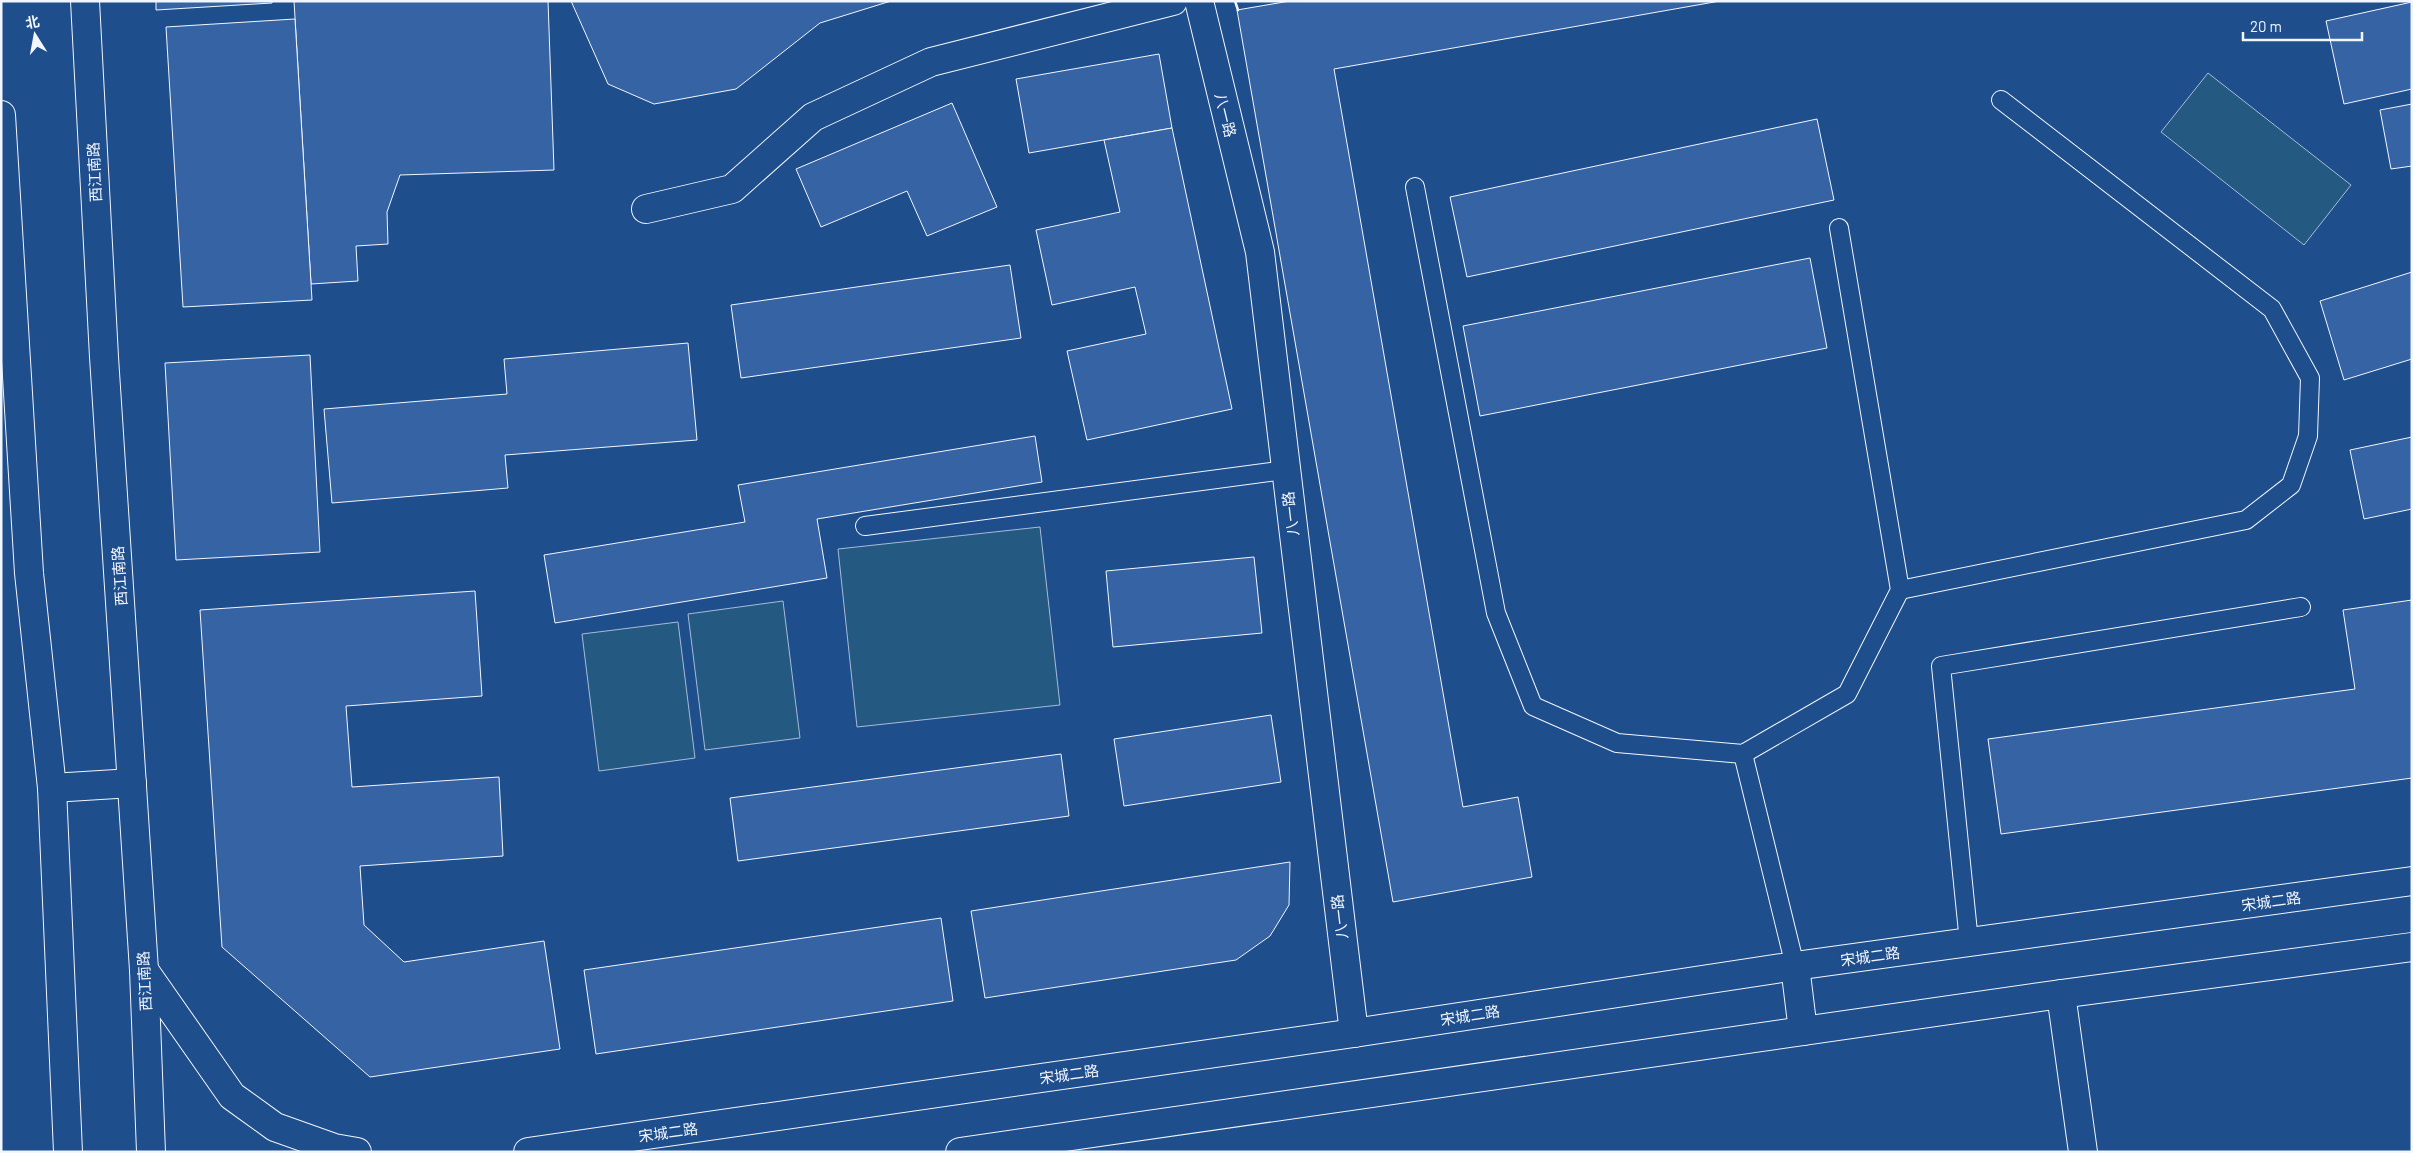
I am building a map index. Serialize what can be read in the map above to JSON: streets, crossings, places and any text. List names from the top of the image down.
{
  "streets": {
    "main road": ["八一路", "西江南路", "宋城二路"]
  },
  "crossings": [
    ["八一路", "宋城二路"]
  ],
  "scale_bar": "20 m",
  "north": "top"
}
